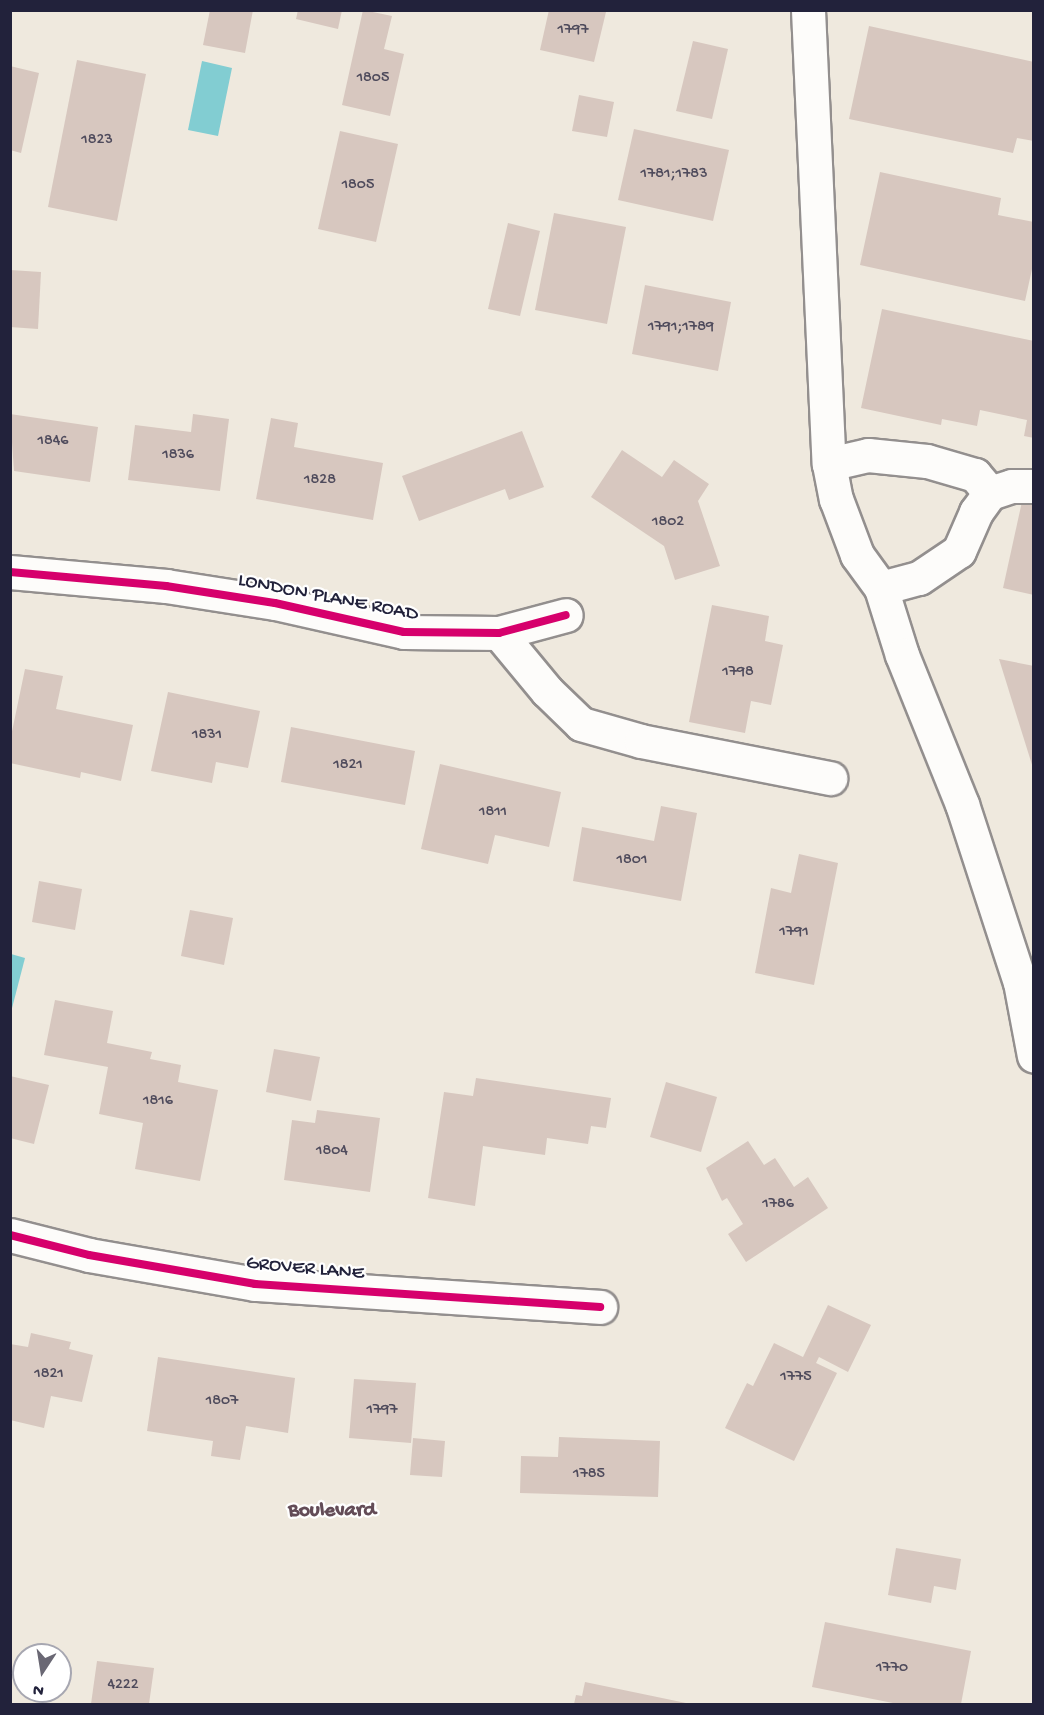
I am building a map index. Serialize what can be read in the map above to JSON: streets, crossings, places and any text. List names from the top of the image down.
{
  "streets": {
    "street": ["LONDON PLANE ROAD", "GROVER LANE"]
  },
  "districts": ["Boulevard"],
  "house_numbers": [
    "1797",
    "1805",
    "1823",
    "1781;1783",
    "1805",
    "1791;1789",
    "1846",
    "1836",
    "1828",
    "1802",
    "1798",
    "1831",
    "1821",
    "1811",
    "1801",
    "1791",
    "1816",
    "1804",
    "1786",
    "1821",
    "1775",
    "1807",
    "1797",
    "1785",
    "1770",
    "4222"
  ],
  "north": "bottom"
}
